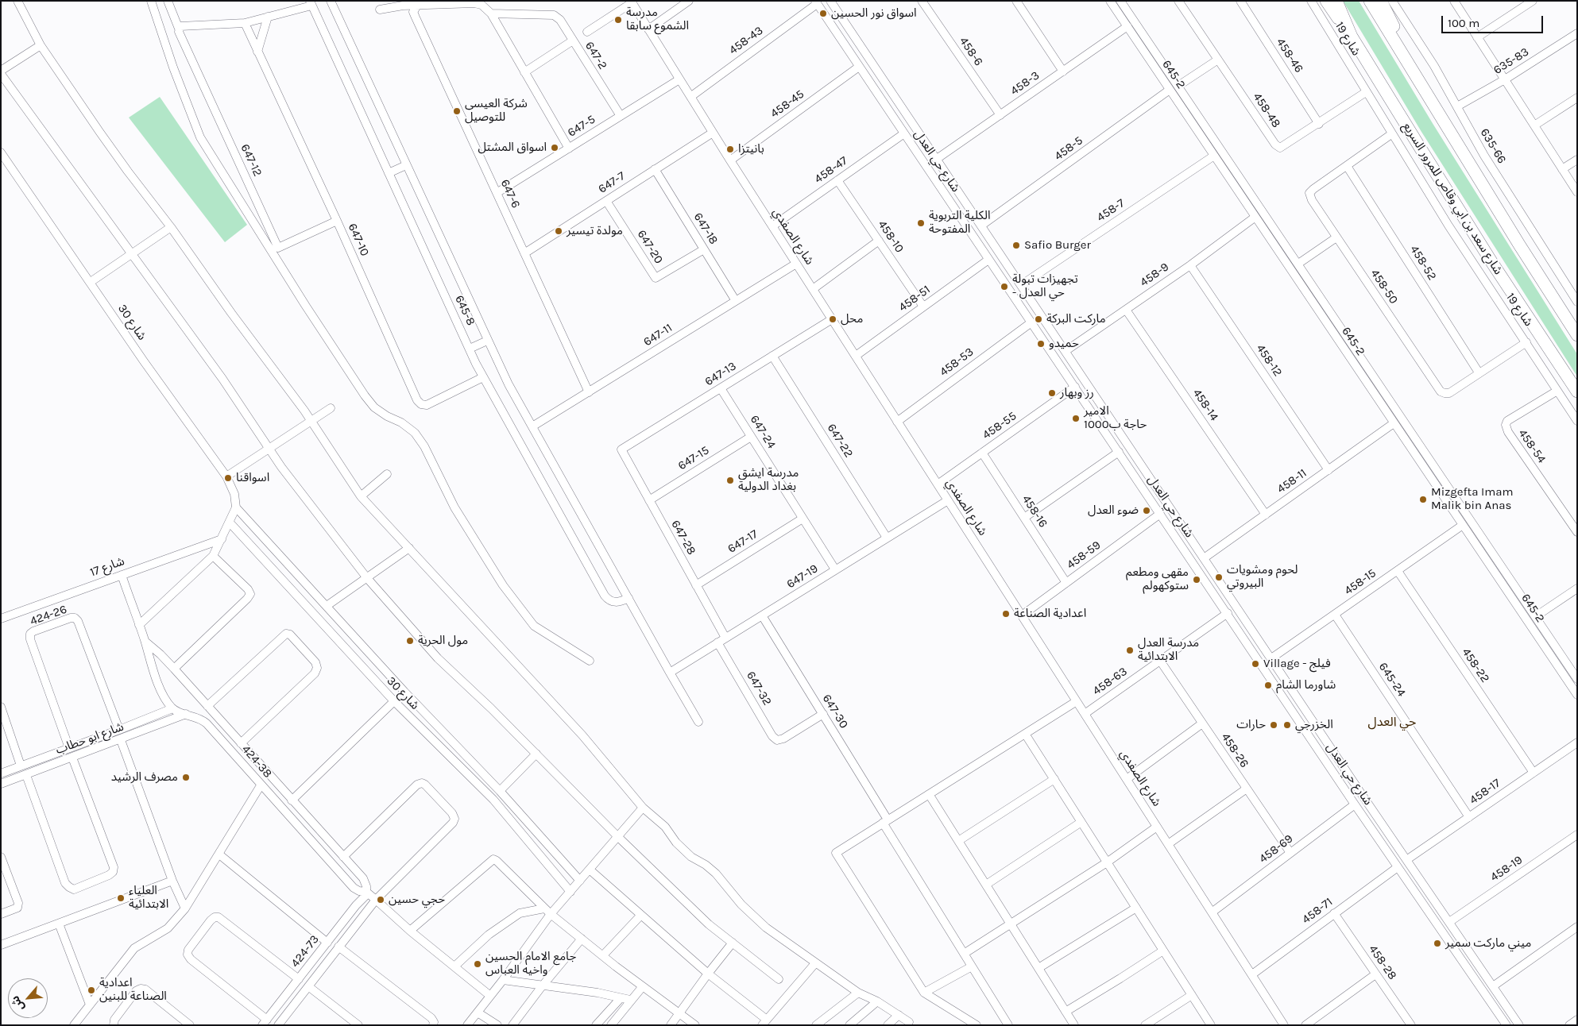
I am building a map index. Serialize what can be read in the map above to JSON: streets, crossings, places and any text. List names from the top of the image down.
{
  "streets": {
    "highway": ["شارع سعد بن ابي وقاص للمرور السريع"],
    "street": [
      "شارع 19",
      "458-43",
      "458-6",
      "647-2",
      "458-46",
      "635-83",
      "645-2",
      "458-3",
      "458-45",
      "458-48",
      "647-5",
      "635-66",
      "458-5",
      "647-12",
      "شارع حي العدل",
      "458-47",
      "647-7",
      "647-6",
      "458-7",
      "647-18",
      "شارع الصفدي",
      "458-10",
      "647-10",
      "647-20",
      "458-52",
      "458-9",
      "458-50",
      "458-51",
      "645-8",
      "شارع 30",
      "647-11",
      "458-12",
      "458-53",
      "647-13",
      "458-14",
      "458-55",
      "647-24",
      "647-22",
      "458-54",
      "647-15",
      "458-11",
      "458-16",
      "647-28",
      "647-17",
      "458-59",
      "شارع 17",
      "647-19",
      "458-15",
      "424-26",
      "458-22",
      "645-24",
      "458-63",
      "647-32",
      "647-30",
      "شارع ابو حطاب",
      "458-26",
      "424-38",
      "458-17",
      "458-69",
      "458-19",
      "458-71",
      "424-73",
      "458-28"
    ]
  },
  "crossings": [
    ["شارع 19", "458-48"],
    ["شارع 19", "458-50"],
    ["شارع 19", "458-54"],
    ["458-43", "شارع حي العدل"],
    ["458-43", "شارع الصفدي"],
    ["458-6", "458-3"],
    ["647-2", "647-5"],
    ["458-46", "458-48"],
    ["635-83", "635-66"],
    ["645-2", "458-3"],
    ["645-2", "458-5"],
    ["645-2", "458-7"],
    ["645-2", "458-9"],
    ["645-2", "458-11"],
    ["645-2", "458-15"],
    ["458-3", "شارع حي العدل"],
    ["458-45", "شارع حي العدل"],
    ["458-45", "شارع الصفدي"],
    ["647-5", "647-6"],
    ["647-5", "شارع الصفدي"],
    ["458-5", "شارع حي العدل"],
    ["647-12", "647-10"],
    ["شارع حي العدل", "458-47"],
    ["شارع حي العدل", "458-7"],
    ["شارع حي العدل", "458-9"],
    ["شارع حي العدل", "458-51"],
    ["شارع حي العدل", "458-53"],
    ["شارع حي العدل", "458-55"],
    ["شارع حي العدل", "458-11"],
    ["شارع حي العدل", "458-59"],
    ["شارع حي العدل", "458-15"],
    ["شارع حي العدل", "458-63"],
    ["شارع حي العدل", "458-17"],
    ["شارع حي العدل", "458-69"],
    ["شارع حي العدل", "458-19"],
    ["شارع حي العدل", "458-71"],
    ["458-47", "شارع الصفدي"],
    ["458-47", "458-10"],
    ["647-7", "647-6"],
    ["647-7", "647-18"],
    ["647-7", "شارع الصفدي"],
    ["647-7", "647-20"],
    ["647-6", "647-11"],
    ["647-18", "647-20"],
    ["647-18", "647-11"],
    ["شارع الصفدي", "458-51"],
    ["شارع الصفدي", "647-11"],
    ["شارع الصفدي", "458-53"],
    ["شارع الصفدي", "647-13"],
    ["شارع الصفدي", "458-55"],
    ["شارع الصفدي", "458-59"],
    ["شارع الصفدي", "647-19"],
    ["شارع الصفدي", "458-63"],
    ["شارع الصفدي", "458-69"],
    ["شارع الصفدي", "458-71"],
    ["458-10", "458-51"],
    ["647-10", "645-8"],
    ["458-52", "458-50"],
    ["458-9", "458-12"],
    ["458-9", "458-14"],
    ["645-8", "647-11"],
    ["645-8", "647-19"],
    ["458-12", "458-11"],
    ["647-13", "647-24"],
    ["647-13", "647-22"],
    ["647-13", "647-28"],
    ["458-14", "458-11"],
    ["458-55", "458-16"],
    ["647-24", "647-15"],
    ["647-24", "647-17"],
    ["647-24", "647-19"],
    ["647-22", "647-19"],
    ["647-15", "647-28"],
    ["458-16", "458-59"],
    ["647-28", "647-17"],
    ["647-28", "647-19"],
    ["شارع 17", "424-38"],
    ["647-19", "647-32"],
    ["647-19", "647-30"],
    ["458-15", "458-22"],
    ["458-15", "645-24"],
    ["424-26", "شارع ابو حطاب"],
    ["458-22", "458-17"],
    ["645-24", "458-17"],
    ["458-63", "458-26"],
    ["647-32", "647-30"],
    ["شارع ابو حطاب", "424-38"],
    ["458-26", "458-69"],
    ["424-38", "424-73"],
    ["458-71", "458-28"]
  ],
  "districts": ["حي العدل"],
  "places": [
    "اسواق نور الحسين",
    "مدرسة الشموع سابقا",
    "شركة العيسى للتوصيل",
    "اسواق المشتل",
    "بانيتزا",
    "الكلية التربوية المفتوحة",
    "مولدة تيسير",
    "Safio Burger",
    "تجهيزات تبولة - حي العدل",
    "محل",
    "ماركت البركة",
    "حميدو",
    "رز وبهار",
    "الامير حاجة ب1000",
    "اسواقنا",
    "مدرسة ايشق بغداد الدولية",
    "Mizgefta Imam Malik bin Anas",
    "ضوء العدل",
    "لحوم ومشويات البيروتي",
    "مقهى ومطعم ستوكهولم",
    "اعدادية الصناعة",
    "مول الحرية",
    "مدرسة العدل الابتدائية",
    "Village - فيلج",
    "شاورما الشام",
    "حارات",
    "الخزرجي",
    "مصرف الرشيد",
    "العلياء الابتدائية",
    "حجي حسين",
    "ميني ماركت سمير",
    "جامع الامام الحسين واخيه العباس",
    "اعدادية الصناعة للبنين"
  ],
  "scale_bar": "100 m",
  "north": "bottom left"
}
